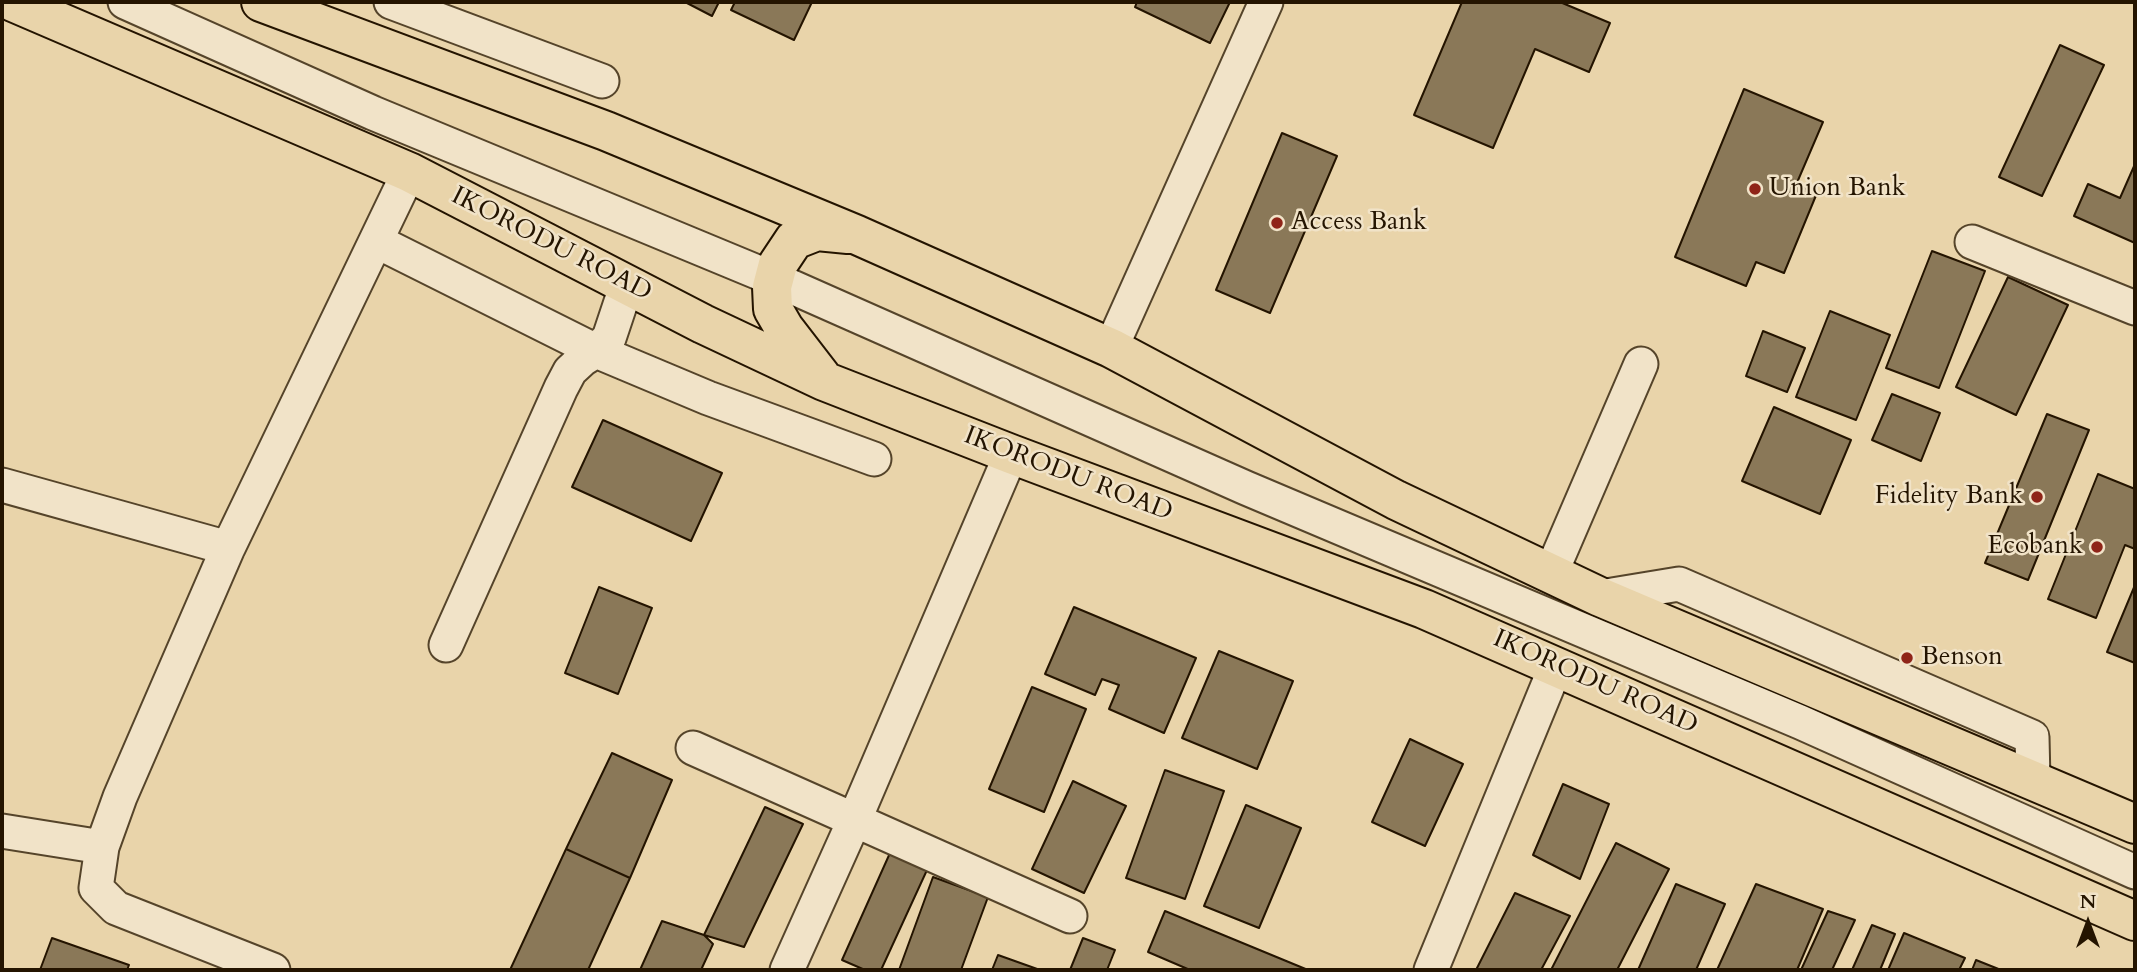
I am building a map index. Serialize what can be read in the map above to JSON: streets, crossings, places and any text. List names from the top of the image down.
{
  "streets": {
    "highway": ["IKORODU ROAD"]
  },
  "places": [
    "Union Bank",
    "Access Bank",
    "Fidelity Bank",
    "Ecobank",
    "Benson"
  ],
  "north": "top"
}
